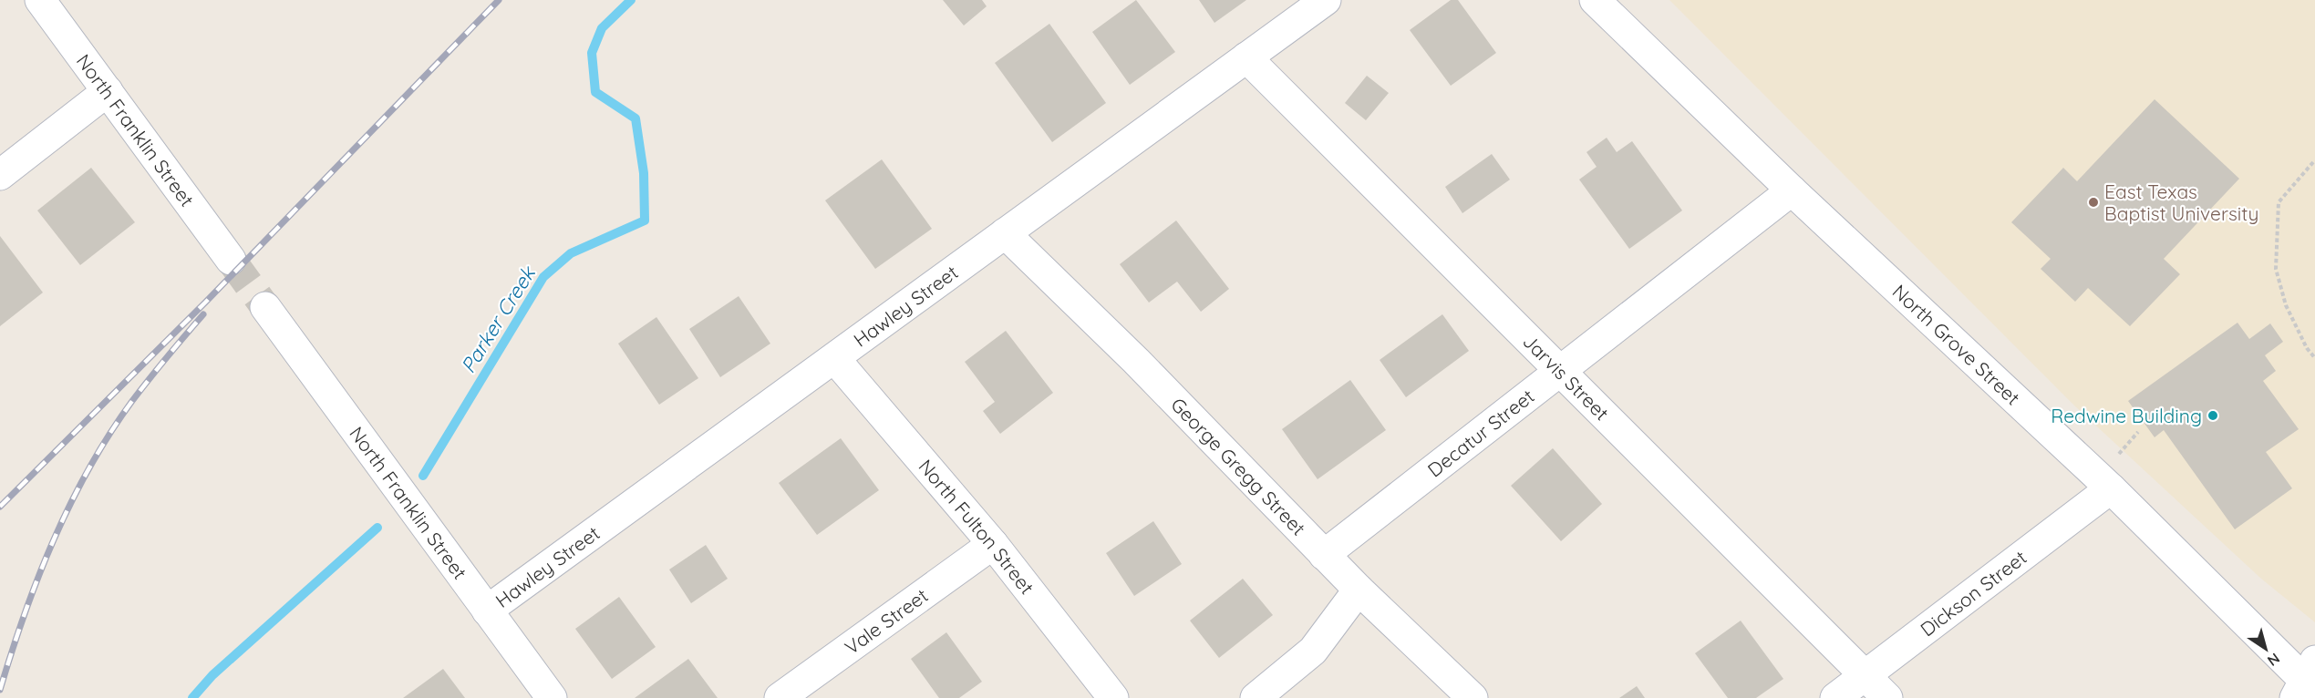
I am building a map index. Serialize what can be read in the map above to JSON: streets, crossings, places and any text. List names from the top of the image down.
{
  "streets": {
    "street": [
      "North Franklin Street",
      "Hawley Street",
      "North Grove Street",
      "Jarvis Street",
      "Decatur Street",
      "George Gregg Street",
      "North Fulton Street",
      "Dickson Street",
      "Vale Street"
    ]
  },
  "crossings": [
    ["North Franklin Street", "Hawley Street"],
    ["Hawley Street", "Jarvis Street"],
    ["Hawley Street", "George Gregg Street"],
    ["Hawley Street", "North Fulton Street"],
    ["North Grove Street", "Decatur Street"],
    ["North Grove Street", "Dickson Street"],
    ["Jarvis Street", "Decatur Street"],
    ["Jarvis Street", "Dickson Street"],
    ["Decatur Street", "George Gregg Street"],
    ["North Fulton Street", "Vale Street"]
  ],
  "water": ["Parker Creek"],
  "places": ["East Texas Baptist University", "Redwine Building"],
  "north": "bottom right"
}
